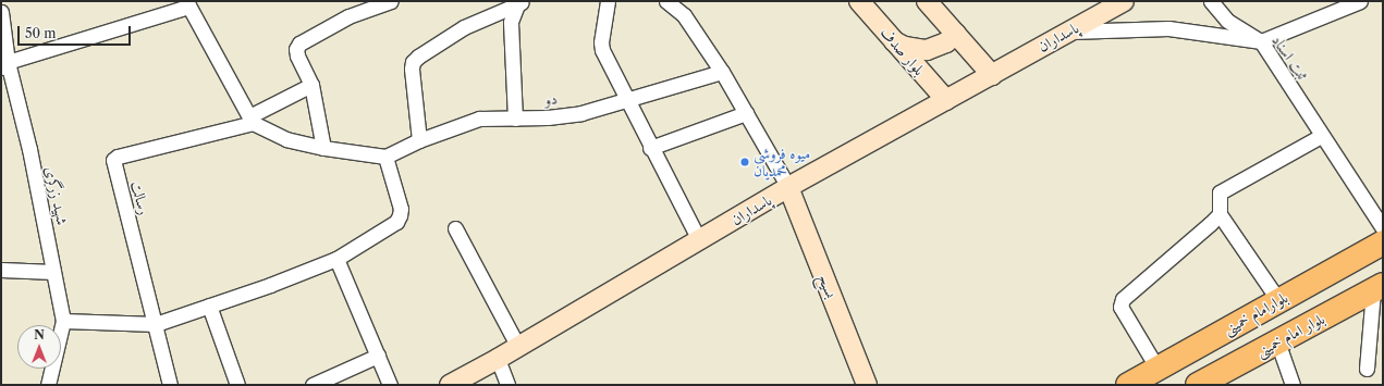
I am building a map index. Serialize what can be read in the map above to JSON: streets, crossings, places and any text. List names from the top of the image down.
{
  "streets": {
    "highway": ["بلوارامام خمینی", "بلوار امام خمینی"],
    "street": [
      "پاسداران",
      "بلوار صدف",
      "ثبت اسناد",
      "دو",
      "شهید زرگری",
      "رسالت",
      "بسیح"
    ]
  },
  "crossings": [
    ["پاسداران", "بلوار صدف"],
    ["پاسداران", "ثبت اسناد"],
    ["پاسداران", "بسیح"]
  ],
  "places": ["میوه فروشی محمدیان"],
  "scale_bar": "50 m",
  "north": "top"
}
